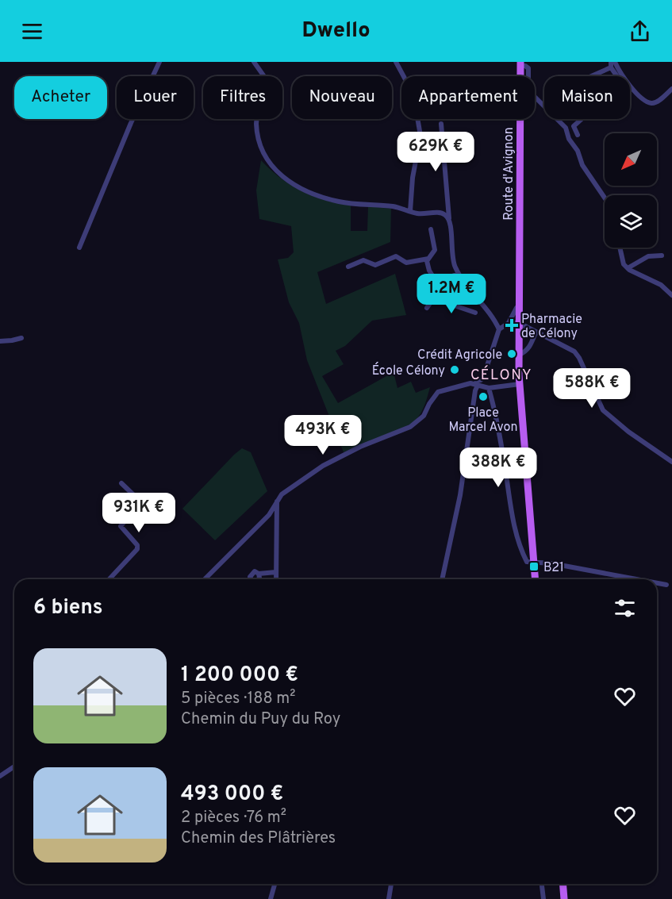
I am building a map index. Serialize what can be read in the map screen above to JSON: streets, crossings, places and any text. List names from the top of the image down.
{
  "streets": {
    "main road": ["Route d'Avignon"]
  },
  "districts": ["CÉLONY"],
  "places": {
    "health": ["Pharmacie de Célony"],
    "other": ["Crédit Agricole", "École Célony", "Place Marcel Avon"],
    "transit": ["B21"]
  },
  "north": "bottom left",
  "page": {
    "header": "Dwello",
    "chip": [
      "Acheter",
      "Louer",
      "Filtres",
      "Nouveau",
      "Appartement",
      "Maison"
    ],
    "price": [
      "629K €",
      "1.2M €",
      "588K €",
      "493K €",
      "388K €",
      "931K €"
    ],
    "heading": "6 biens",
    "list": [
      {
        "name": "1 200 000 €",
        "note": "5 pièces · 188 m² · Chemin du Puy du Roy"
      },
      {
        "name": "493 000 €",
        "note": "2 pièces · 76 m² · Chemin des Plâtrières"
      }
    ]
  }
}
